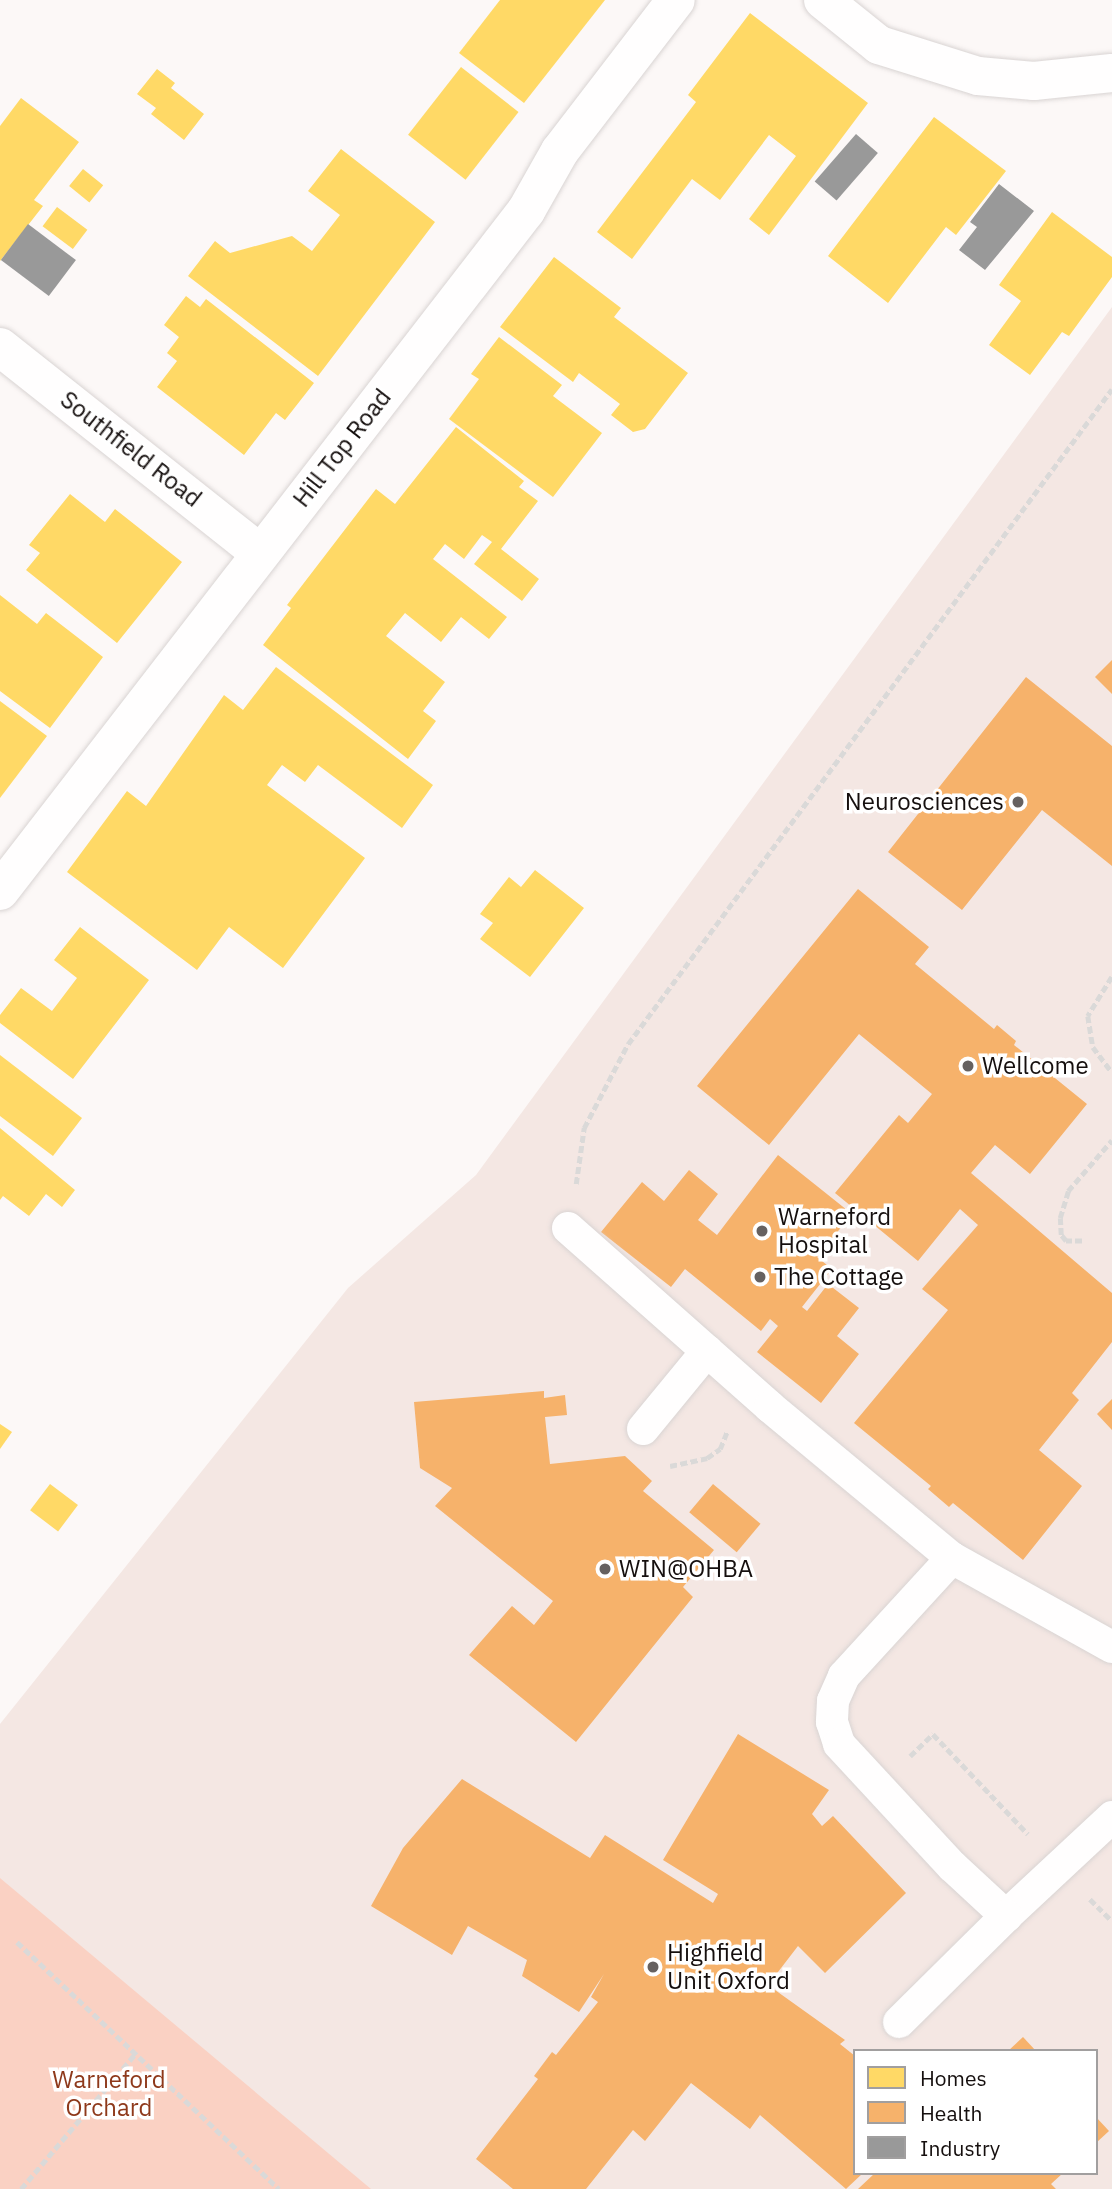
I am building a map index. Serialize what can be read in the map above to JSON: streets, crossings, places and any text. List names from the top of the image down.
{
  "streets": {
    "street": ["Hill Top Road", "Southfield Road"]
  },
  "crossings": [
    ["Hill Top Road", "Southfield Road"]
  ],
  "parks": ["Warneford Orchard"],
  "places": [
    "Neurosciences",
    "Wellcome",
    "Warneford Hospital",
    "The Cottage",
    "WIN@OHBA",
    "Highfield Unit Oxford"
  ],
  "legend": ["Homes", "Health", "Industry"]
}
